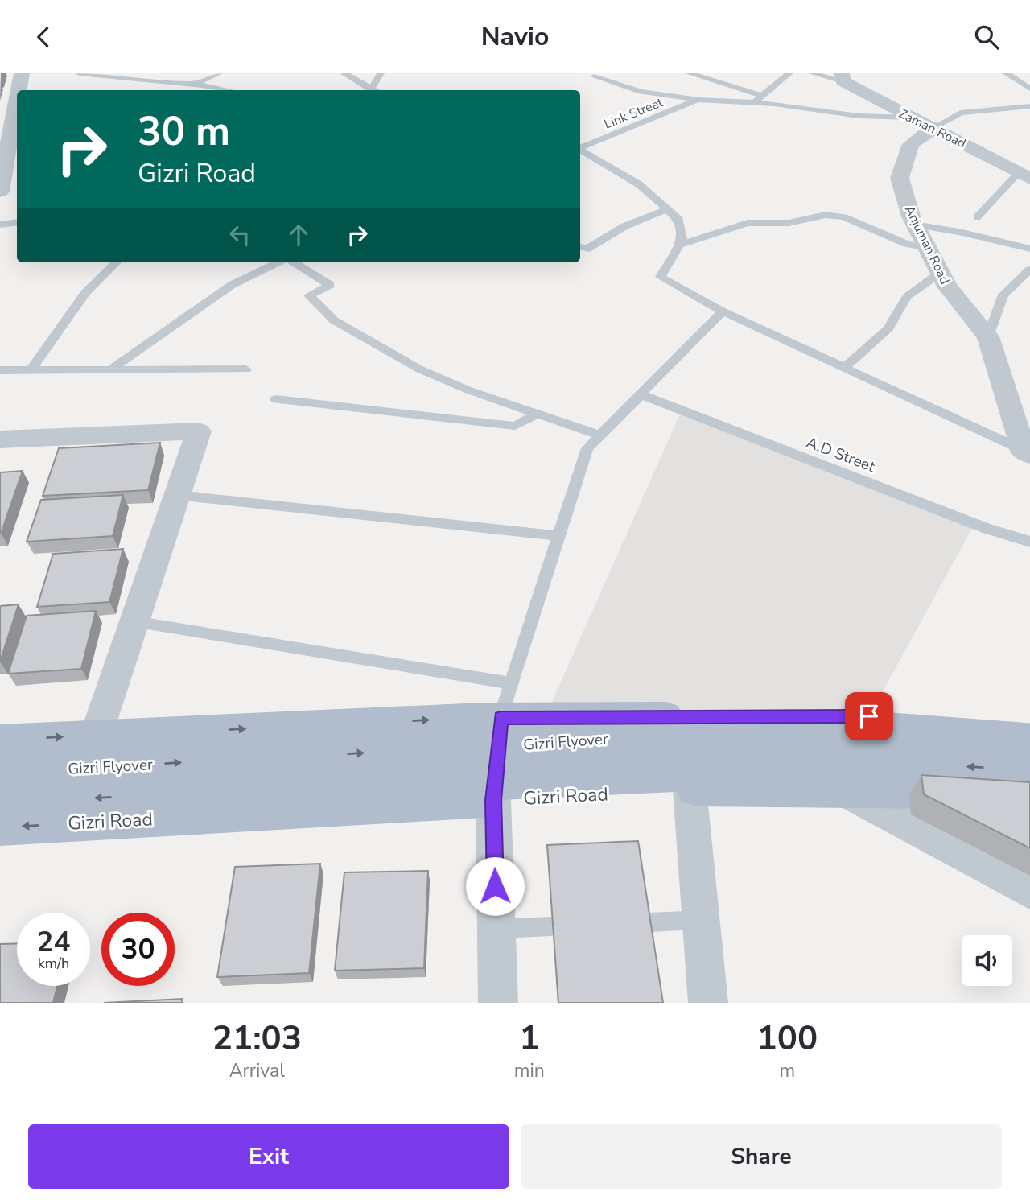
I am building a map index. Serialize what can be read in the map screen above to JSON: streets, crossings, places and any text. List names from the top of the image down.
{
  "streets": {
    "main road": ["Gizri Flyover", "Gizri Road"],
    "street": ["Zaman Road", "Anjuman Road"],
    "lane": ["Link Street", "A.D Street"]
  },
  "crossings": [
    ["Zaman Road", "Anjuman Road"]
  ],
  "page": {
    "header": "Navio",
    "turn": ["30 m", "Gizri Road"],
    "speed": "24 km/h",
    "limit": "30",
    "eta": [
      "21:03",
      "Arrival",
      "1",
      "min",
      "100",
      "m"
    ],
    "buttons": ["Exit", "Share"]
  }
}
